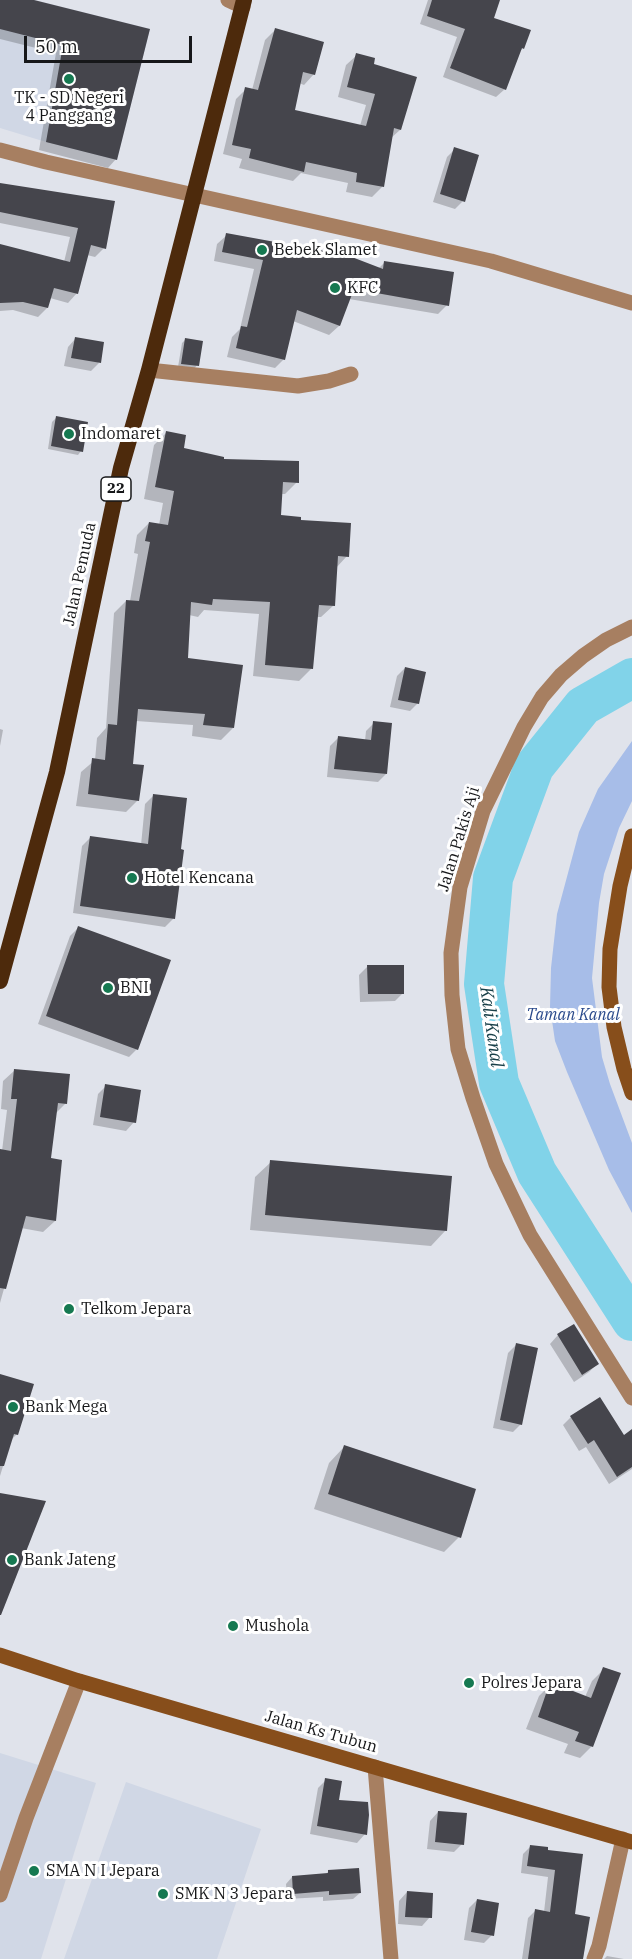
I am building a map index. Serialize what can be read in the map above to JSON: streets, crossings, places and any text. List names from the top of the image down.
{
  "streets": {
    "highway": ["22", "Jalan Pemuda"],
    "main road": ["Jalan Ks Tubun"],
    "street": ["Jalan Pakis Aji"]
  },
  "water": ["Kali Kanal"],
  "parks": ["Taman Kanal"],
  "places": [
    "TK - SD Negeri 4 Panggang",
    "Bebek Slamet",
    "KFC",
    "Indomaret",
    "Hotel Kencana",
    "BNI",
    "Telkom Jepara",
    "Bank Mega",
    "Bank Jateng",
    "Mushola",
    "Polres Jepara",
    "SMA N I Jepara",
    "SMK N 3 Jepara"
  ],
  "scale_bar": "50 m"
}
